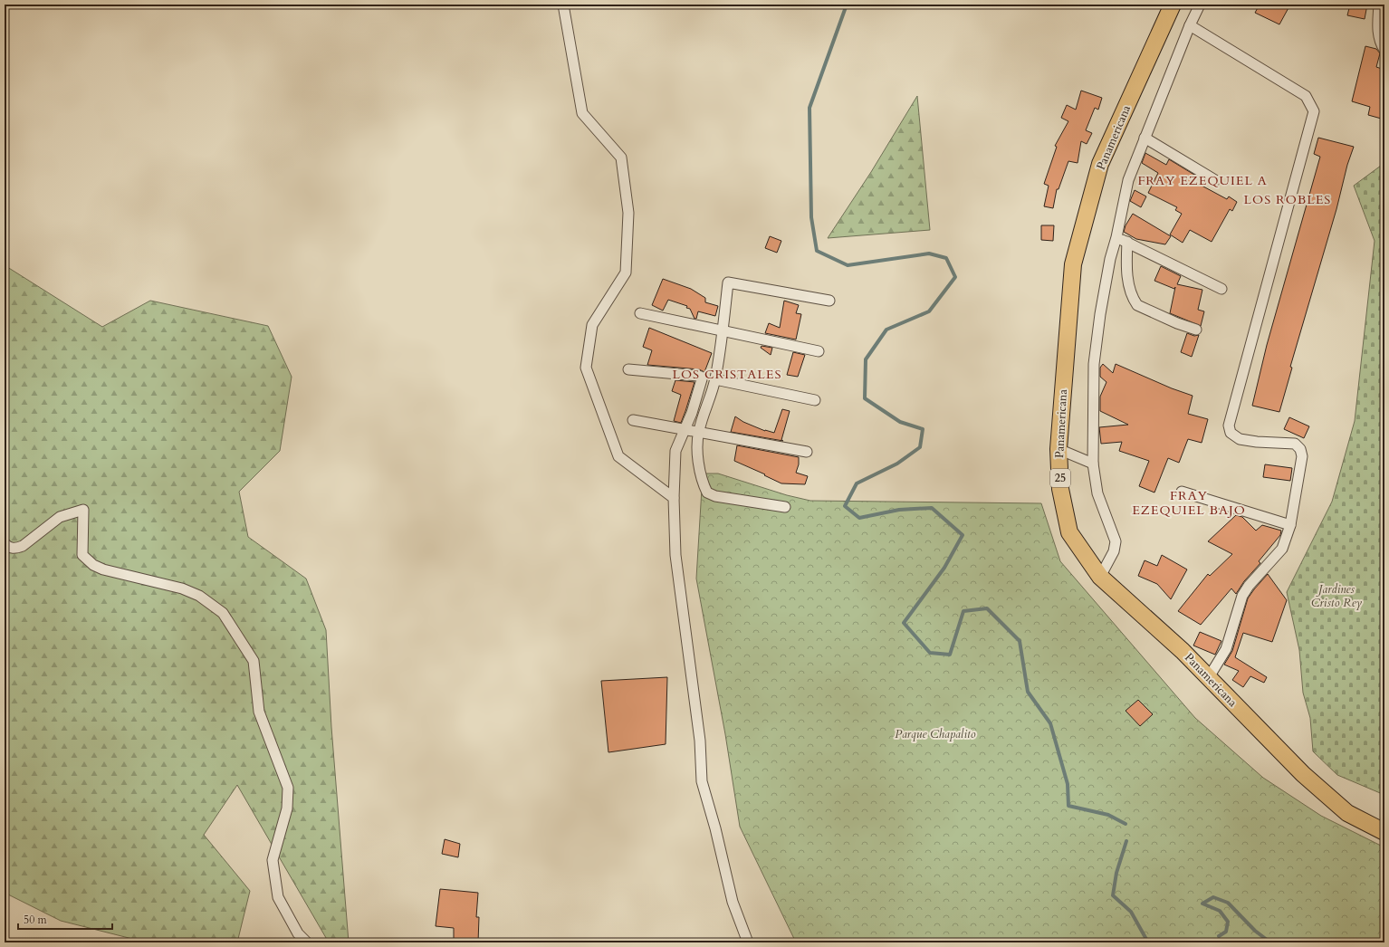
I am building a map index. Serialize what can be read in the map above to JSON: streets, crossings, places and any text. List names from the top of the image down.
{
  "streets": {
    "main road": ["Panamericana", "25"]
  },
  "districts": [
    "FRAY EZEQUIEL A",
    "LOS ROBLES",
    "LOS CRISTALES",
    "FRAY EZEQUIEL BAJO"
  ],
  "parks": ["Jardines Cristo Rey", "Parque Chapalito"],
  "scale_bar": "50 m"
}
